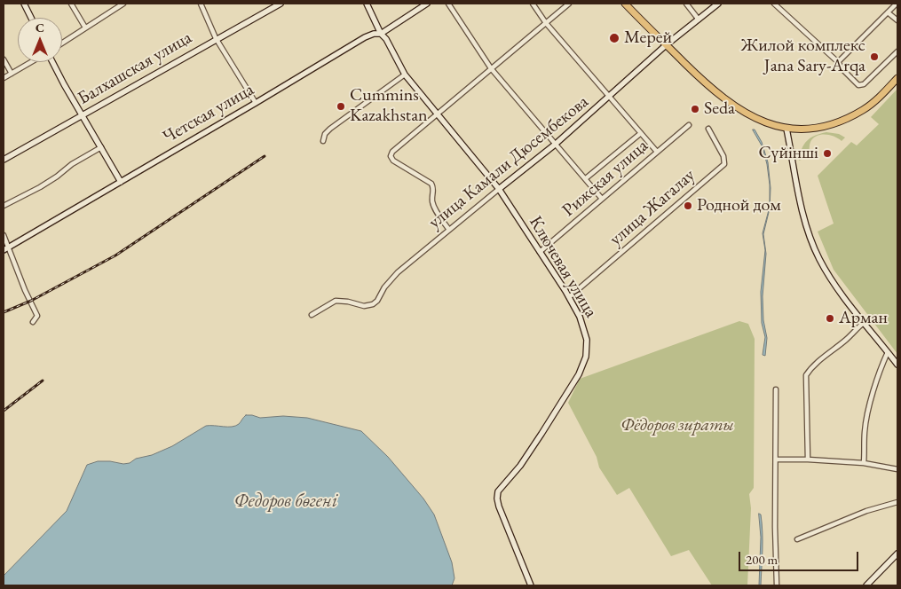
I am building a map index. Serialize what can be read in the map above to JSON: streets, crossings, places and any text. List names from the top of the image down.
{
  "streets": {
    "main road": [
      "Балхашская улица",
      "Четская улица",
      "улица Камали Дюсембекова",
      "Ключевая улица"
    ],
    "street": ["Рижская улица", "улица Жагалау"]
  },
  "crossings": [
    ["Четская улица", "Ключевая улица"],
    ["улица Камали Дюсембекова", "Ключевая улица"],
    ["Рижская улица", "Ключевая улица"],
    ["улица Жагалау", "Ключевая улица"]
  ],
  "water": ["Федоров бөгені"],
  "parks": ["Фёдоров зираты"],
  "places": [
    "Мерей",
    "Жилой комплекс Jana Sary-Arqa",
    "Cummins Kazakhstan",
    "Seda",
    "Сүйінші",
    "Родной дом",
    "Арман"
  ],
  "scale_bar": "200 m",
  "north": "top"
}
